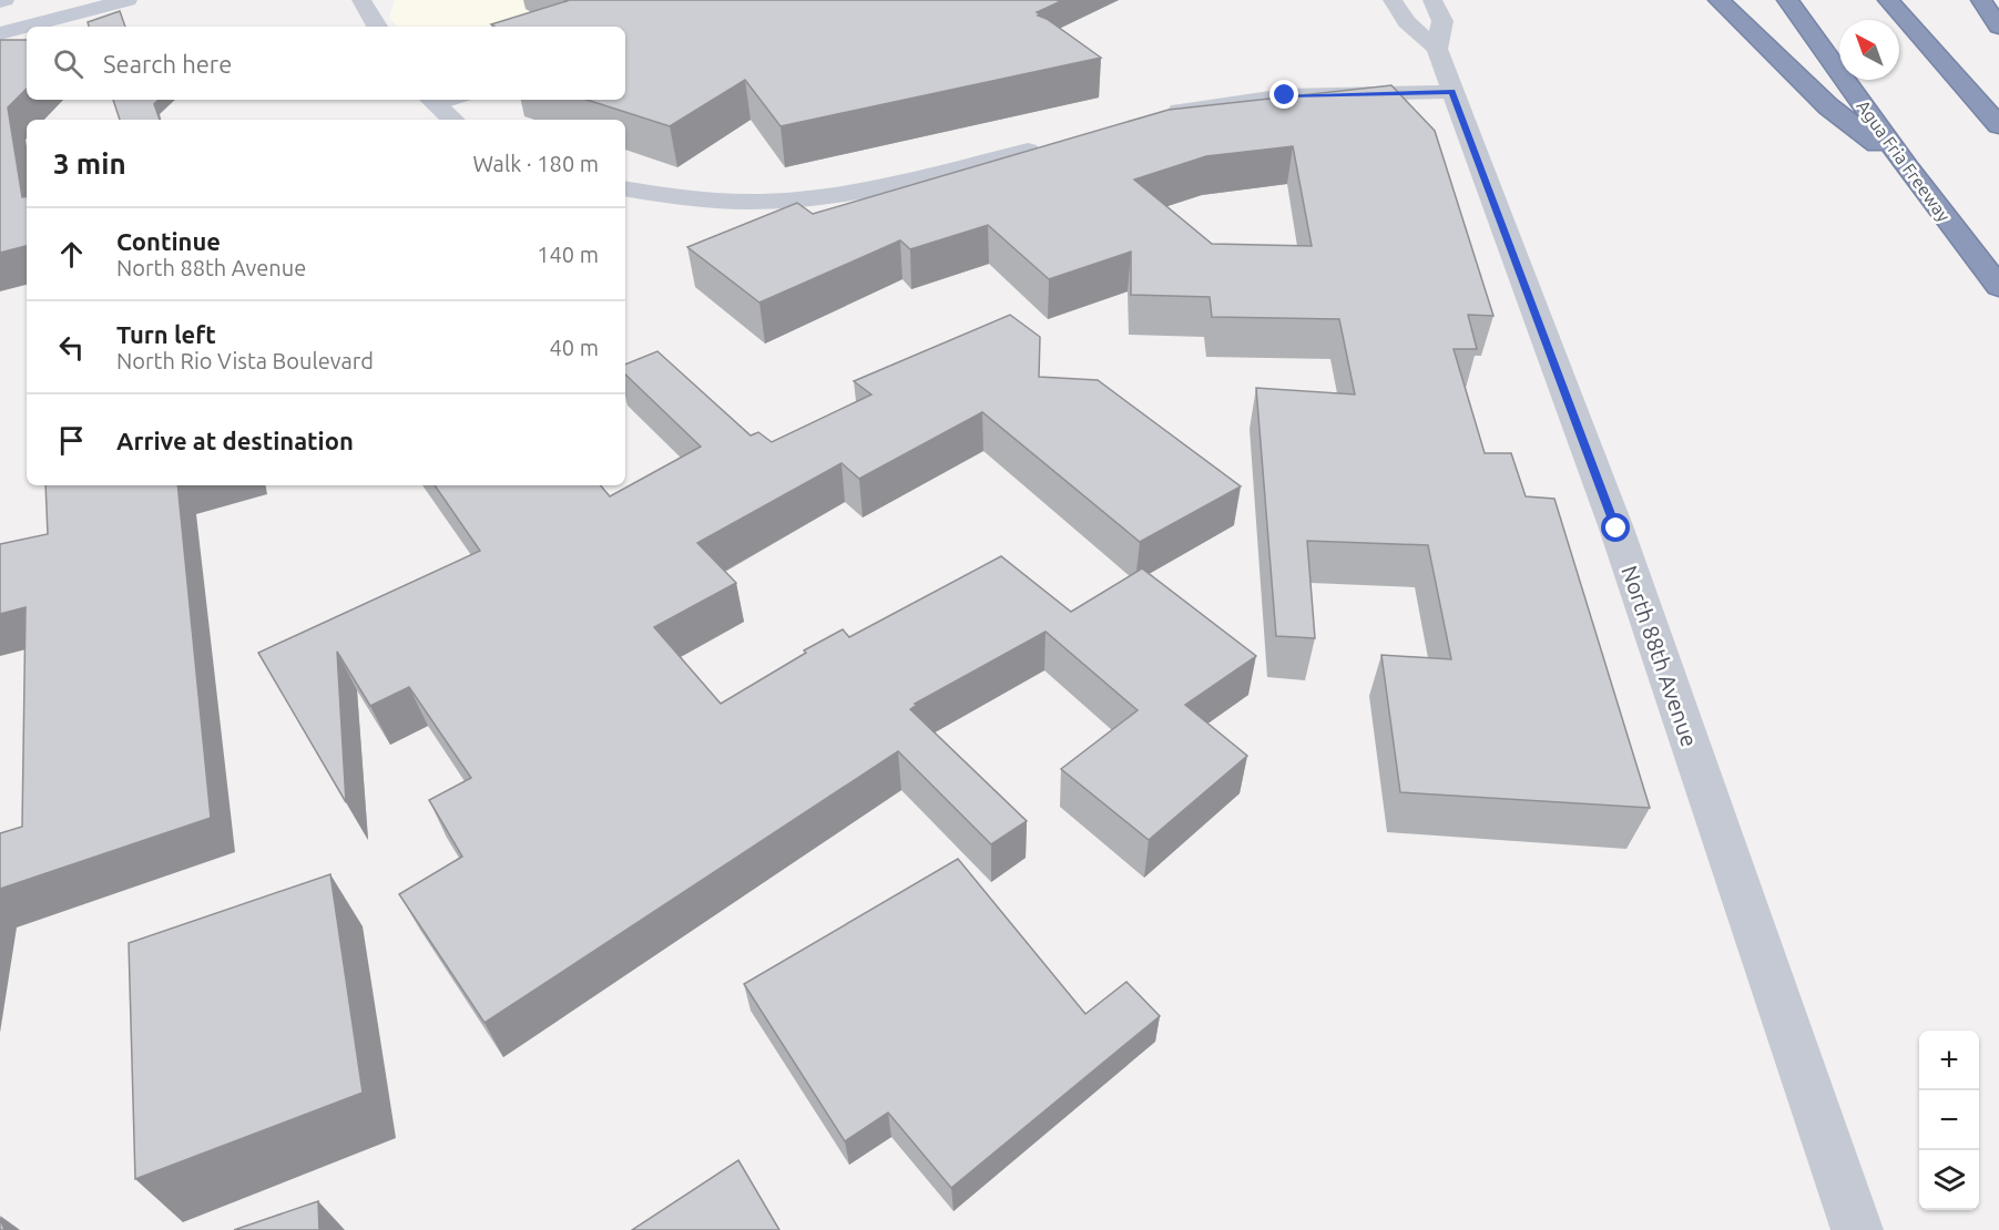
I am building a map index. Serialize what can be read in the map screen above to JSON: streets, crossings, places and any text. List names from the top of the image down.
{
  "streets": {
    "highway": ["Agua Fria Freeway"],
    "street": ["North 88th Avenue"]
  },
  "north": "top left",
  "page": {
    "search": "Search here",
    "heading": ["3 min", "Walk · 180 m"],
    "list": [
      ["Continue", "North 88th Avenue", "140 m"],
      ["Turn left", "North Rio Vista Boulevard", "40 m"],
      "Arrive at destination"
    ],
    "map_buttons": ["+", "−"]
  }
}
